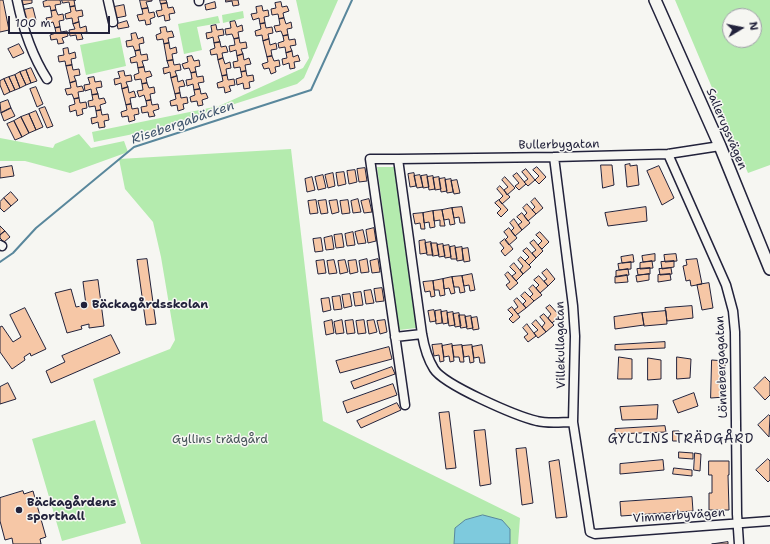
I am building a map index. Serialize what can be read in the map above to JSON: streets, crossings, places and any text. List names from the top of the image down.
{
  "streets": {
    "main road": ["Sallerupsvägen"],
    "street": [
      "Bullerbygatan",
      "Villekullagatan",
      "Lönnebergagatan",
      "Vimmerbyvägen"
    ]
  },
  "crossings": [
    ["Sallerupsvägen", "Bullerbygatan"],
    ["Bullerbygatan", "Villekullagatan"],
    ["Bullerbygatan", "Lönnebergagatan"],
    ["Villekullagatan", "Vimmerbyvägen"],
    ["Lönnebergagatan", "Vimmerbyvägen"]
  ],
  "districts": ["GYLLINS TRÄDGÅRD"],
  "water": ["Risebergabäcken"],
  "parks": ["Gyllins trädgård"],
  "places": ["Bäckagårdsskolan", "Bäckagårdens sporthall"],
  "scale_bar": "100 m",
  "north": "right"
}
